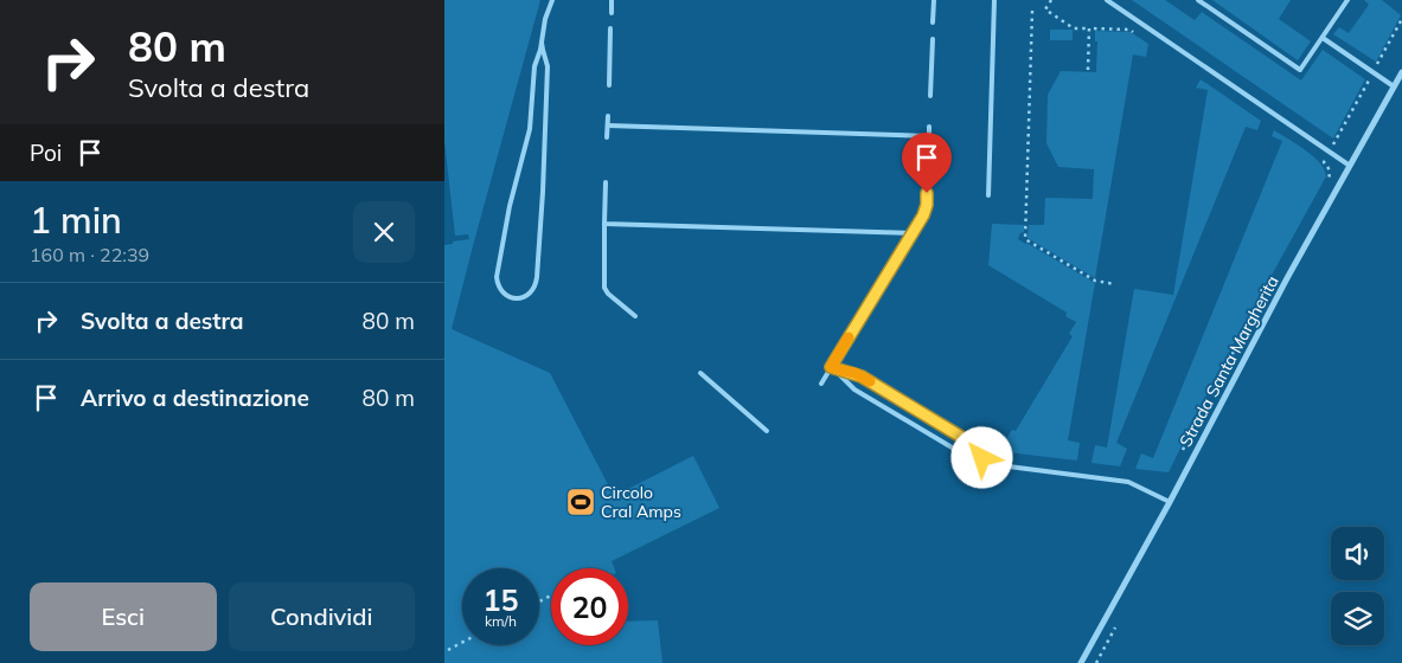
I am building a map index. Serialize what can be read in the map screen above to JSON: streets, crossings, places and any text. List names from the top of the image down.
{
  "streets": {
    "street": ["Strada Santa Margherita"]
  },
  "places": {
    "sports": ["Circolo Cral Amps"]
  },
  "page": {
    "turn": ["80 m", "Svolta a destra"],
    "then": "Poi",
    "heading": ["1 min", "160 m · 22:39"],
    "list": [
      {
        "name": "Svolta a destra",
        "value": "80 m"
      },
      {
        "name": "Arrivo a destinazione",
        "value": "80 m"
      }
    ],
    "speed": "15 km/h",
    "limit": "20",
    "buttons": ["Esci", "Condividi"]
  }
}
